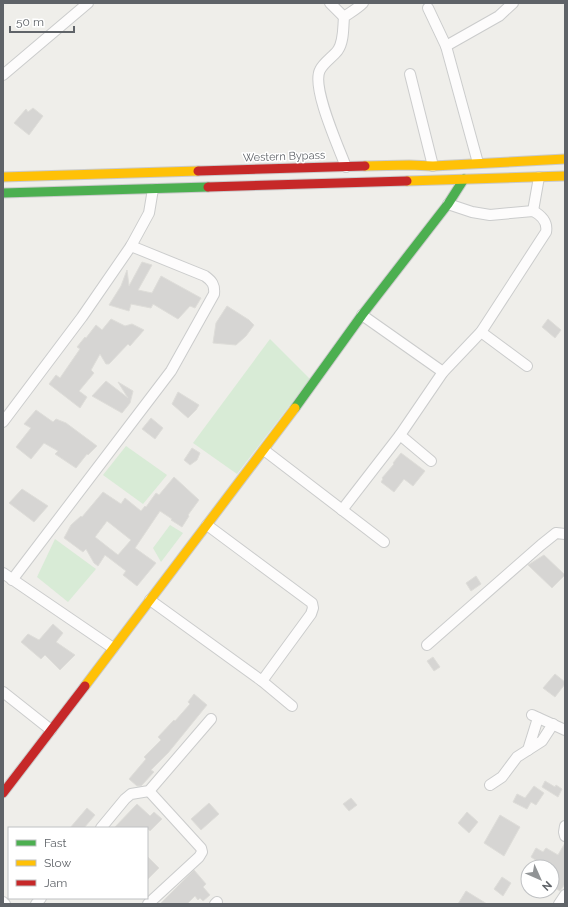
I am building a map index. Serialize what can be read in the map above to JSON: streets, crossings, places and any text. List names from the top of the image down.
{
  "streets": {
    "main road": ["Western Bypass"]
  },
  "legend": ["Fast", "Slow", "Jam"],
  "scale_bar": "50 m",
  "north": "bottom right"
}
